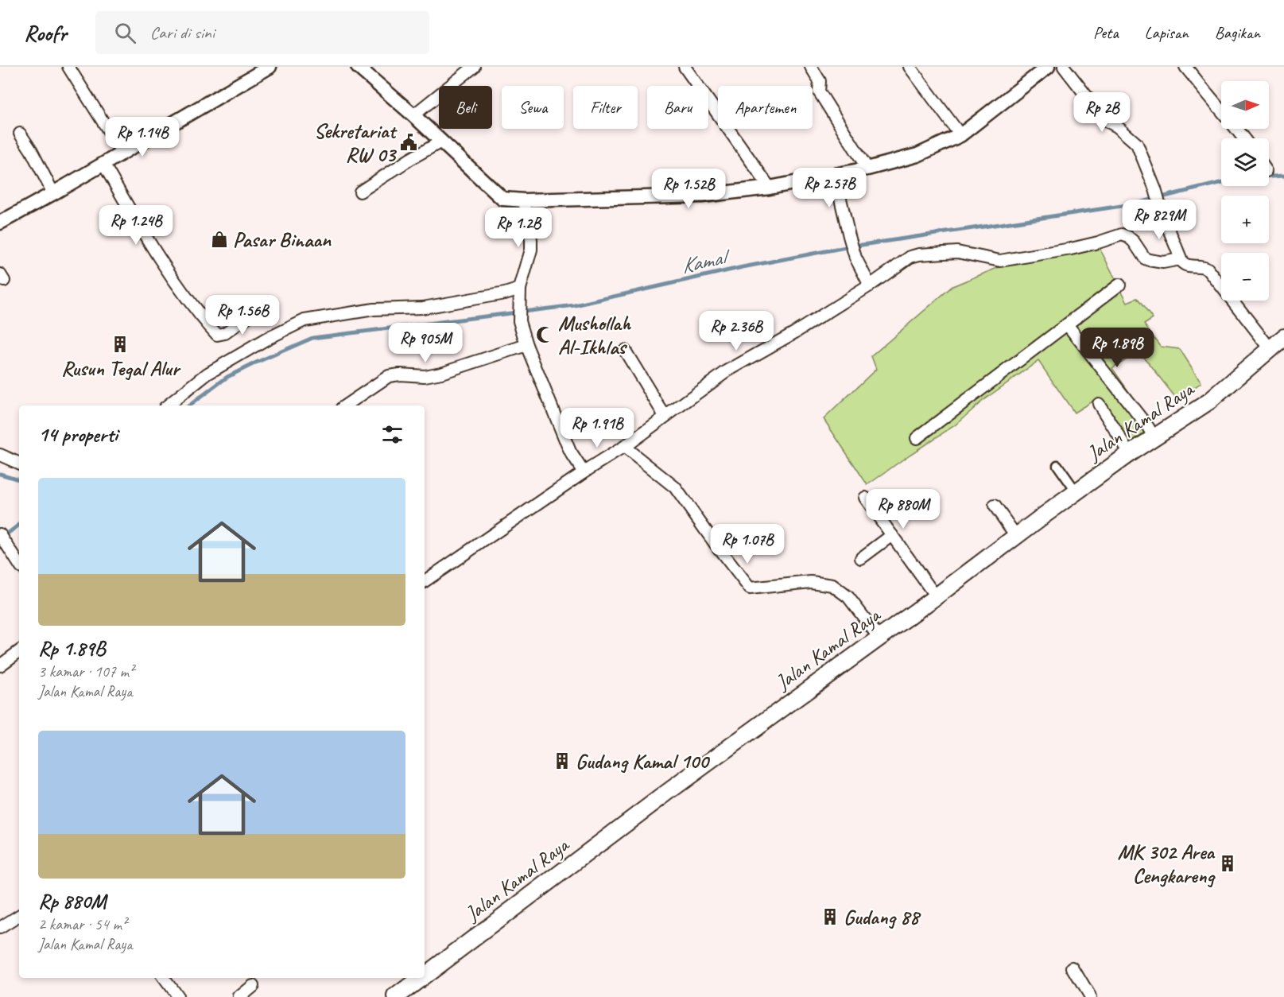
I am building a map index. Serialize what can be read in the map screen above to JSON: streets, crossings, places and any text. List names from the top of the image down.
{
  "streets": {
    "main road": ["Jalan Kamal Raya"]
  },
  "water": ["Kamal"],
  "places": {
    "public building": ["Sekretariat RW 03"],
    "shop": ["Pasar Binaan"],
    "mosque": ["Mushollah Al-Ikhlas"],
    "building": [
      "Rusun Tegal Alur",
      "Gudang Kamal 100",
      "MK 302 Area Cengkareng",
      "Gudang 88"
    ]
  },
  "north": "right",
  "page": {
    "header": "Roofr",
    "search": "Cari di sini",
    "nav": ["Peta", "Lapisan", "Bagikan"],
    "map_buttons": ["+", "−"],
    "chip": [
      "Beli",
      "Sewa",
      "Filter",
      "Baru",
      "Apartemen"
    ],
    "price": [
      "Rp 2B",
      "Rp 1.14B",
      "Rp 2.57B",
      "Rp 1.52B",
      "Rp 829M",
      "Rp 1.24B",
      "Rp 1.2B",
      "Rp 1.56B",
      "Rp 2.36B",
      "Rp 905M",
      "Rp 1.89B",
      "Rp 1.91B",
      "Rp 880M",
      "Rp 1.07B"
    ],
    "heading": "14 properti",
    "list": [
      {
        "name": "Rp 1.89B",
        "note": "3 kamar · 107 m² · Jalan Kamal Raya"
      },
      {
        "name": "Rp 880M",
        "note": "2 kamar · 54 m² · Jalan Kamal Raya"
      }
    ]
  }
}
